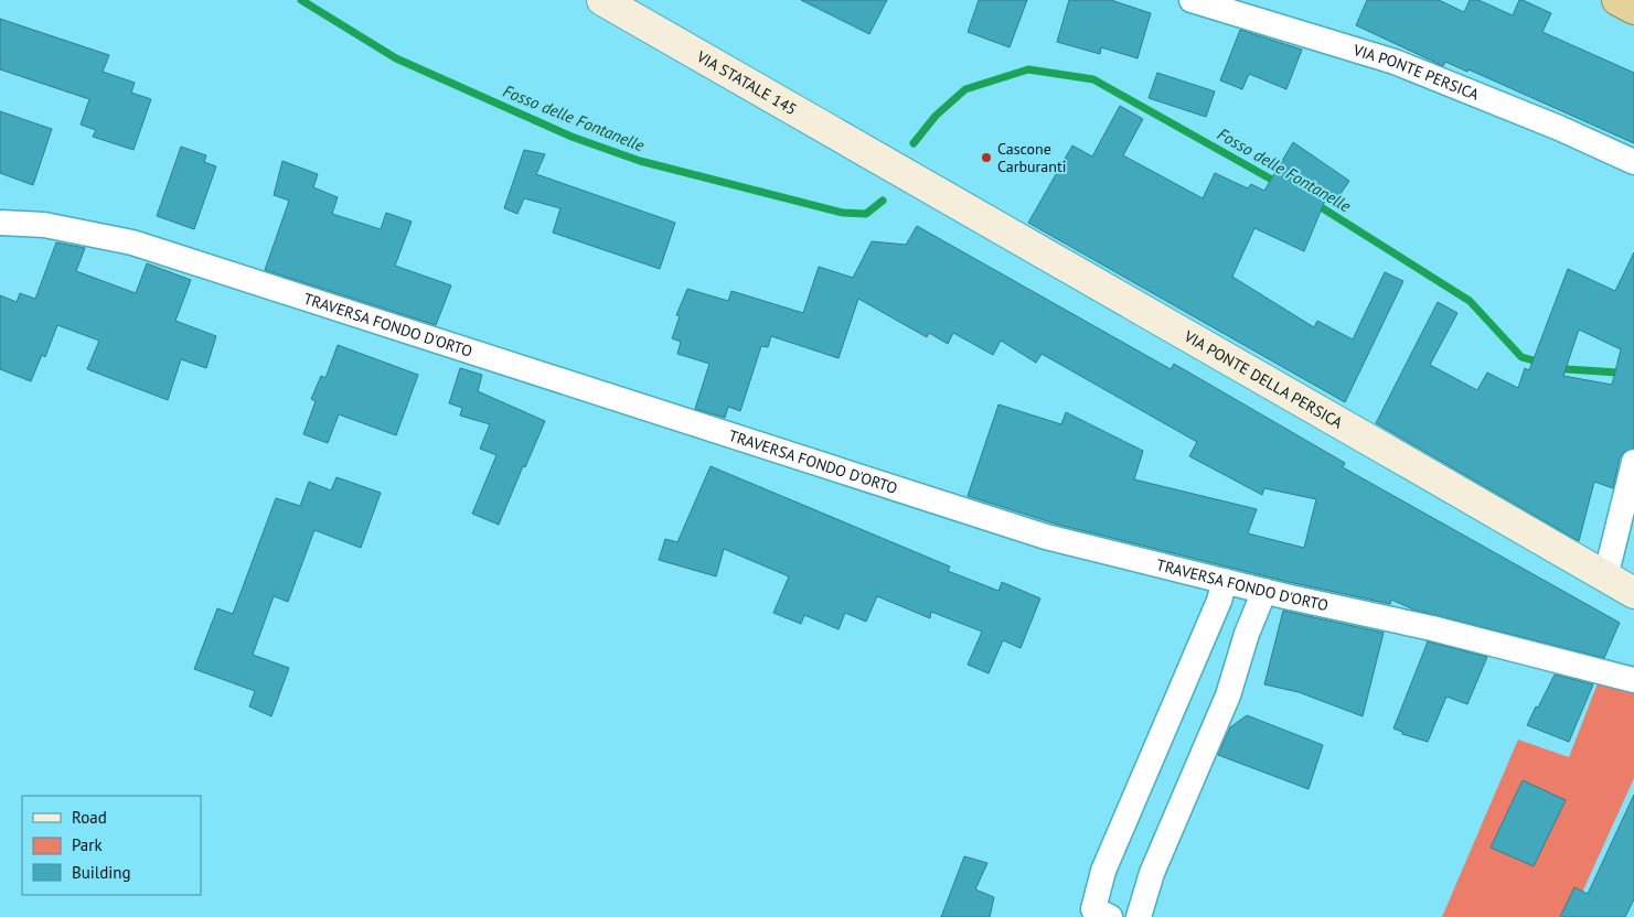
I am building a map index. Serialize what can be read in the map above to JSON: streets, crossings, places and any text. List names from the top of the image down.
{
  "streets": {
    "main road": ["VIA STATALE 145", "VIA PONTE DELLA PERSICA"],
    "street": ["VIA PONTE PERSICA", "TRAVERSA FONDO D'ORTO"]
  },
  "crossings": [
    ["VIA STATALE 145", "VIA PONTE DELLA PERSICA"]
  ],
  "water": ["Fosso delle Fontanelle"],
  "places": ["Cascone Carburanti"],
  "legend": ["Road", "Park", "Building"]
}
